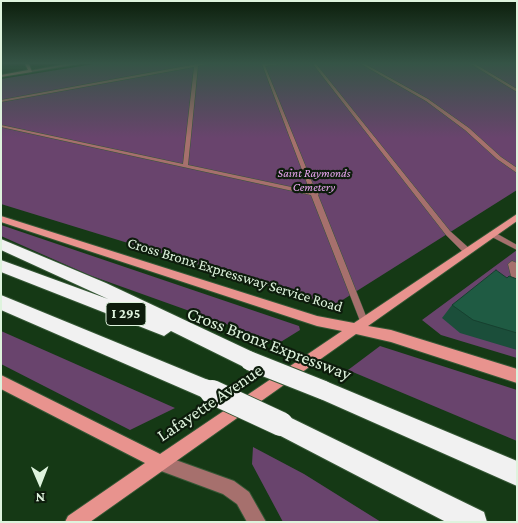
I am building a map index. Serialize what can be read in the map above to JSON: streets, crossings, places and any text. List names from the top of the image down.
{
  "streets": {
    "highway": ["I 295", "Cross Bronx Expressway"],
    "street": ["Cross Bronx Expressway Service Road", "Lafayette Avenue"]
  },
  "crossings": [
    ["Cross Bronx Expressway Service Road", "Lafayette Avenue"]
  ],
  "parks": ["Saint Raymonds Cemetery"],
  "north": "bottom"
}
